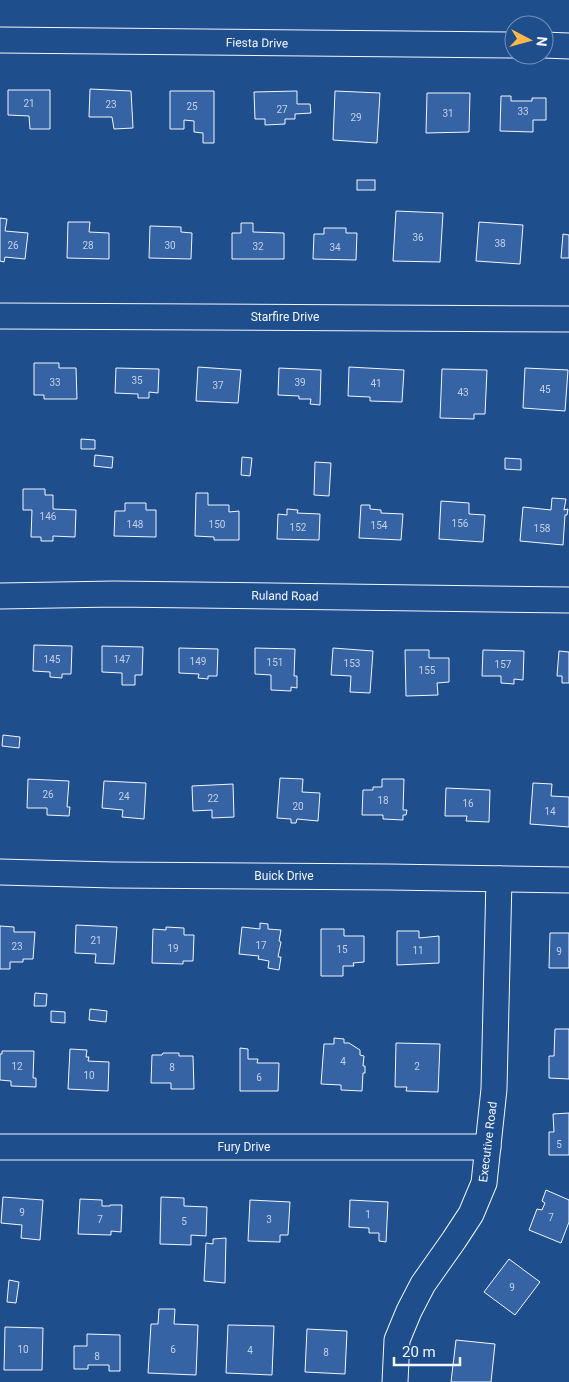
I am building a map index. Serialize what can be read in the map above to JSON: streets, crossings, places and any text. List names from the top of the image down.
{
  "streets": {
    "street": [
      "Fiesta Drive",
      "Starfire Drive",
      "Ruland Road",
      "Buick Drive",
      "Executive Road",
      "Fury Drive"
    ]
  },
  "crossings": [
    ["Buick Drive", "Executive Road"],
    ["Executive Road", "Fury Drive"]
  ],
  "house_numbers": [
    "21",
    "23",
    "25",
    "27",
    "33",
    "31",
    "29",
    "36",
    "38",
    "26",
    "28",
    "30",
    "32",
    "34",
    "35",
    "33",
    "39",
    "41",
    "37",
    "45",
    "43",
    "146",
    "156",
    "148",
    "150",
    "154",
    "152",
    "158",
    "145",
    "147",
    "149",
    "151",
    "153",
    "157",
    "155",
    "26",
    "24",
    "22",
    "18",
    "16",
    "20",
    "14",
    "21",
    "17",
    "23",
    "19",
    "15",
    "11",
    "9",
    "4",
    "12",
    "2",
    "8",
    "10",
    "6",
    "5",
    "9",
    "1",
    "7",
    "7",
    "3",
    "5",
    "9",
    "10",
    "6",
    "4",
    "8",
    "8"
  ],
  "scale_bar": "20 m",
  "north": "right"
}
